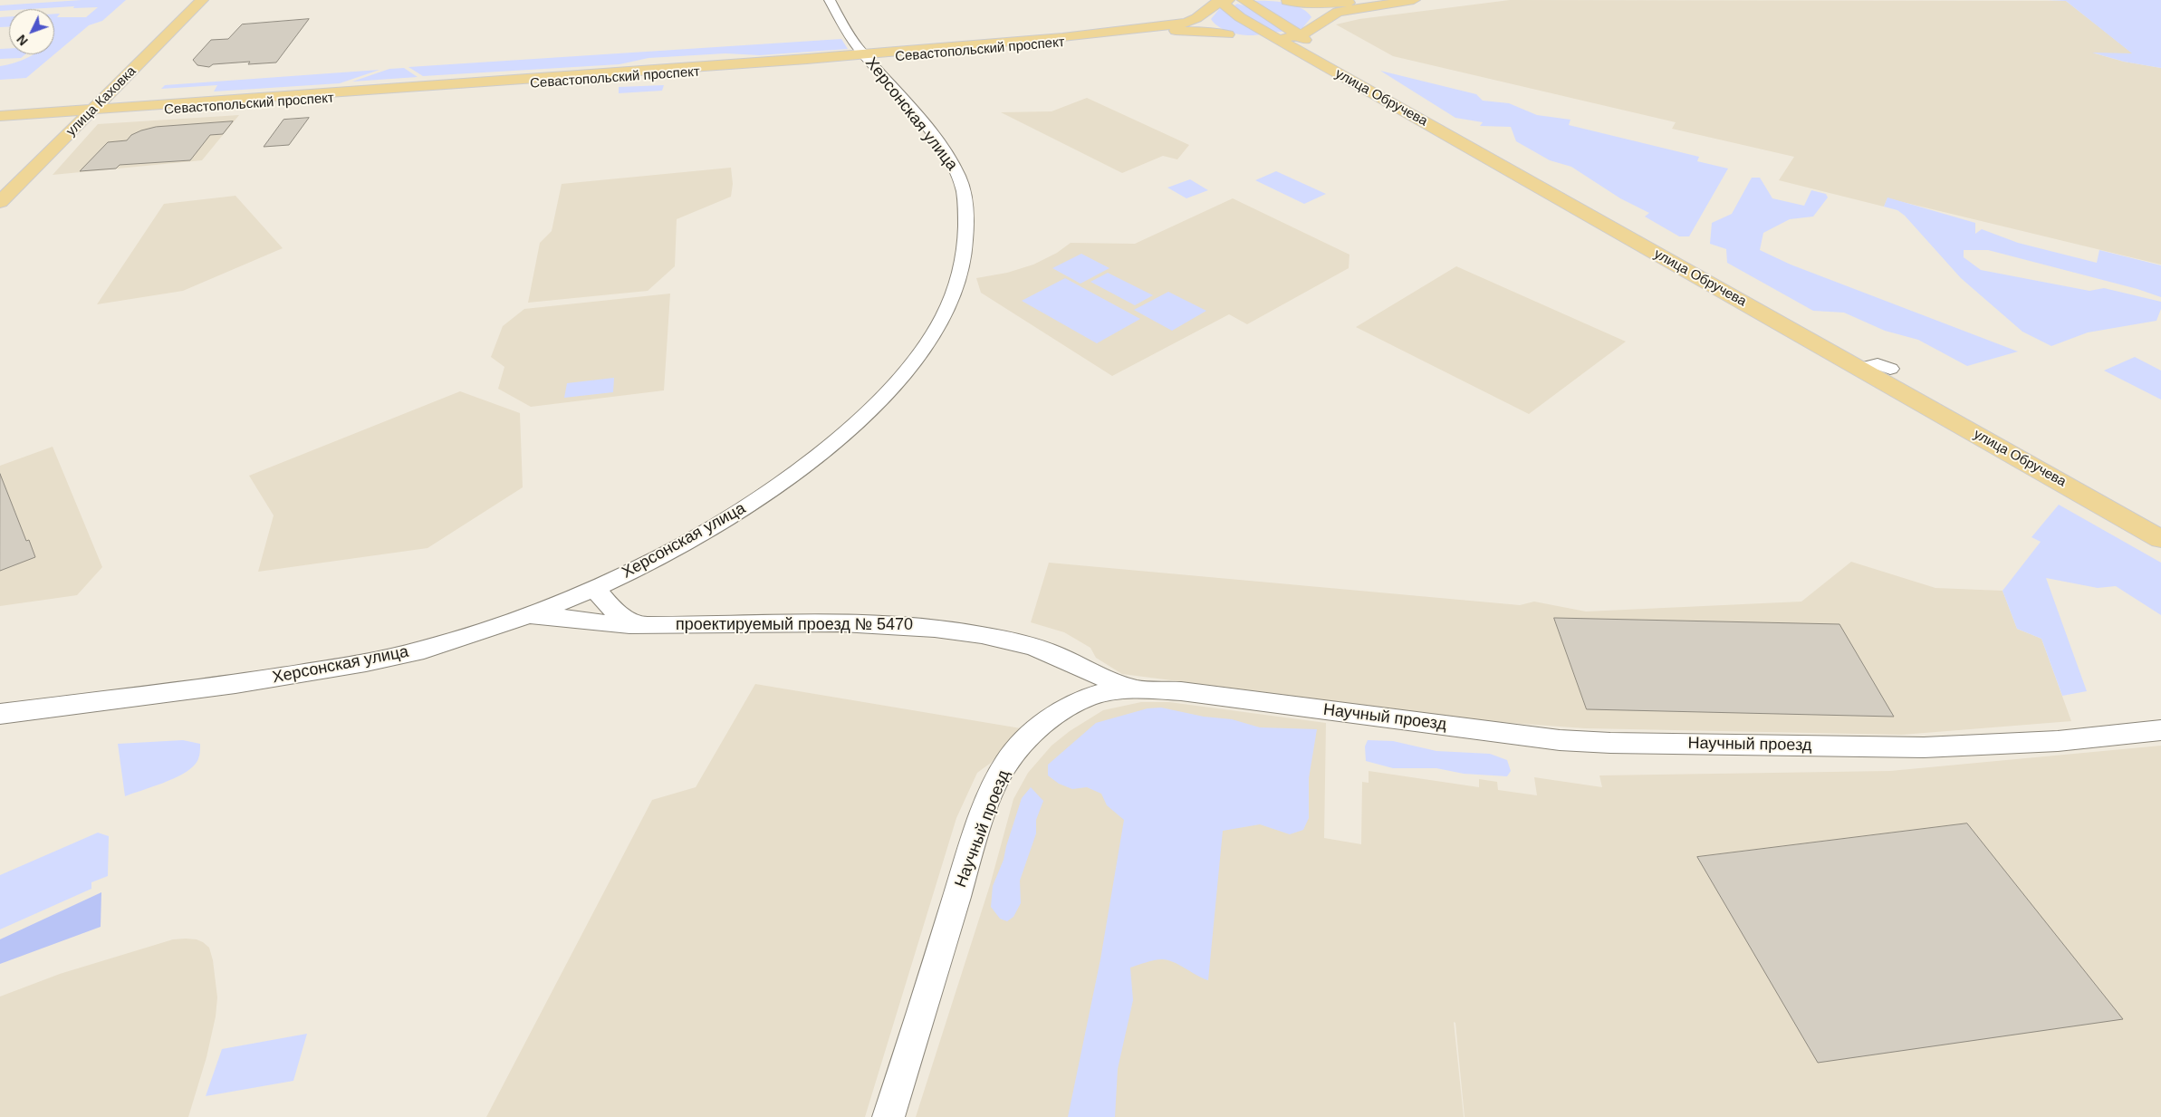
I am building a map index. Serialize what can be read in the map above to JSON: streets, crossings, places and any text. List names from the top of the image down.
{
  "streets": {
    "main road": ["Севастопольский проспект", "улица Обручева", "улица Каховка"],
    "street": ["Херсонская улица", "проектируемый проезд № 5470", "Научный проезд"]
  },
  "crossings": [
    ["Севастопольский проспект", "улица Обручева"],
    ["Севастопольский проспект", "улица Каховка"],
    ["Севастопольский проспект", "Херсонская улица"],
    ["Херсонская улица", "проектируемый проезд № 5470"],
    ["проектируемый проезд № 5470", "Научный проезд"]
  ],
  "north": "bottom left"
}
